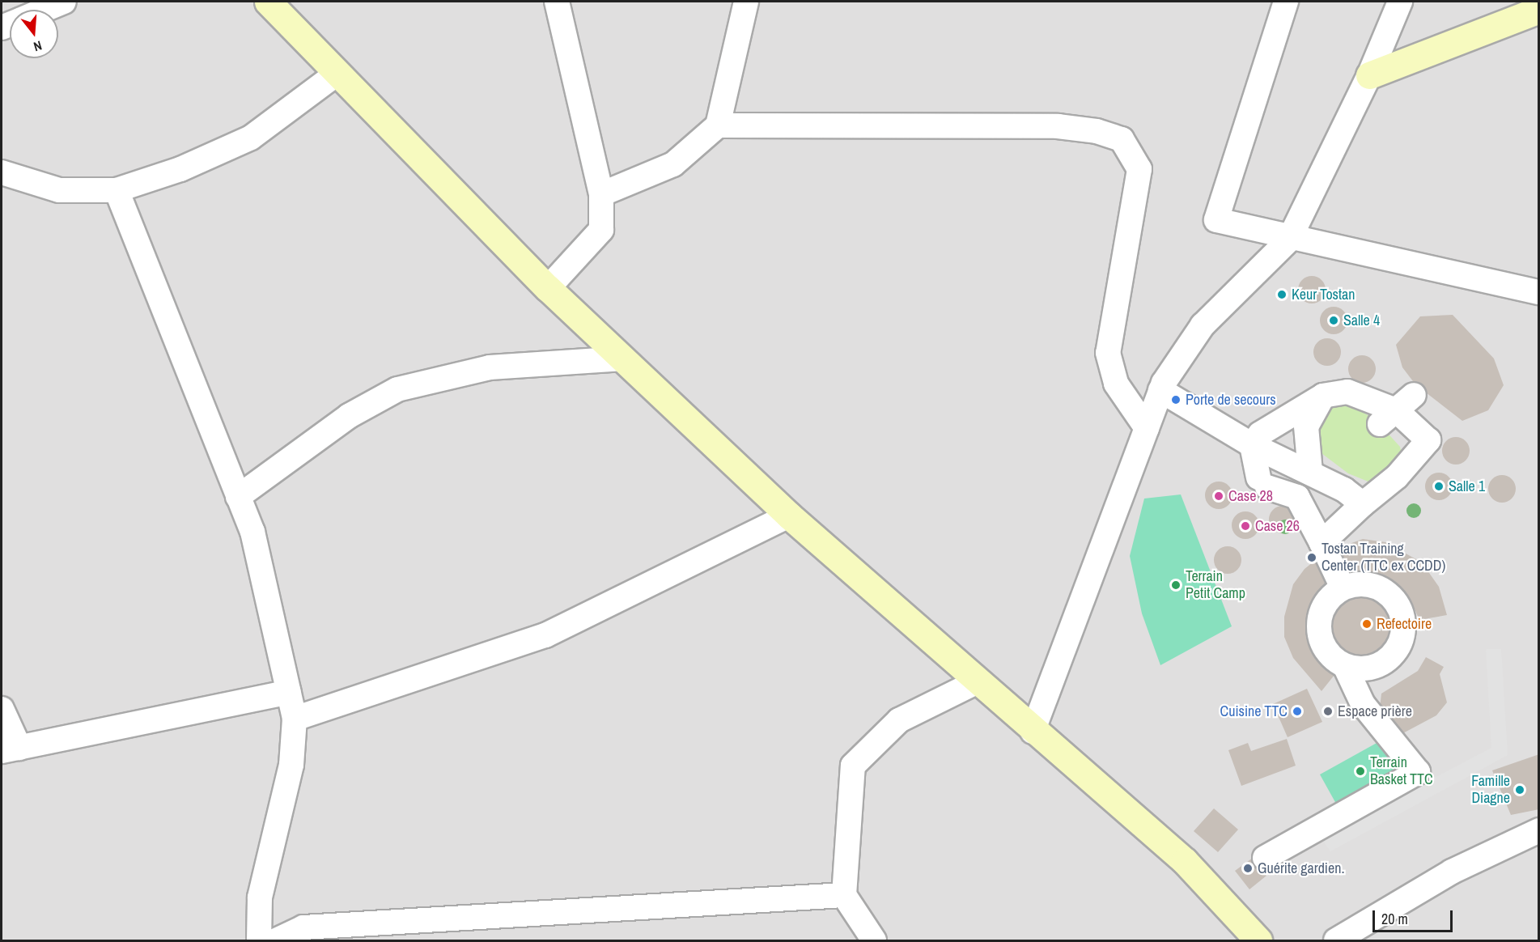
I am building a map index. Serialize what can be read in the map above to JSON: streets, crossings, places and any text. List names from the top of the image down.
{
  "places": [
    "Keur Tostan",
    "Salle 4",
    "Porte de secours",
    "Salle 1",
    "Case 28",
    "Case 26",
    "Tostan Training Center (TTC ex CCDD)",
    "Terrain Petit Camp",
    "Refectoire",
    "Cuisine TTC",
    "Espace prière",
    "Terrain Basket TTC",
    "Famille Diagne",
    "Guérite gardien."
  ],
  "scale_bar": "20 m",
  "north": "bottom"
}
